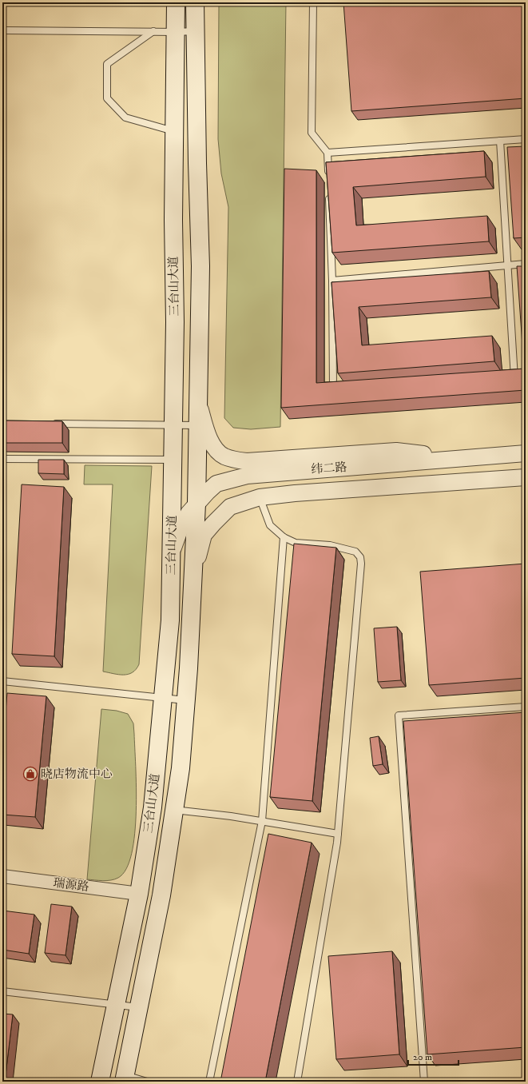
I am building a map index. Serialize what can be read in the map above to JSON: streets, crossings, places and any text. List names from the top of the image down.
{
  "streets": {
    "main road": ["三台山大道"],
    "street": ["纬二路", "瑞源路"]
  },
  "crossings": [
    ["三台山大道", "纬二路"],
    ["三台山大道", "瑞源路"]
  ],
  "places": {
    "shop": ["晓店物流中心"]
  },
  "scale_bar": "20 m"
}
